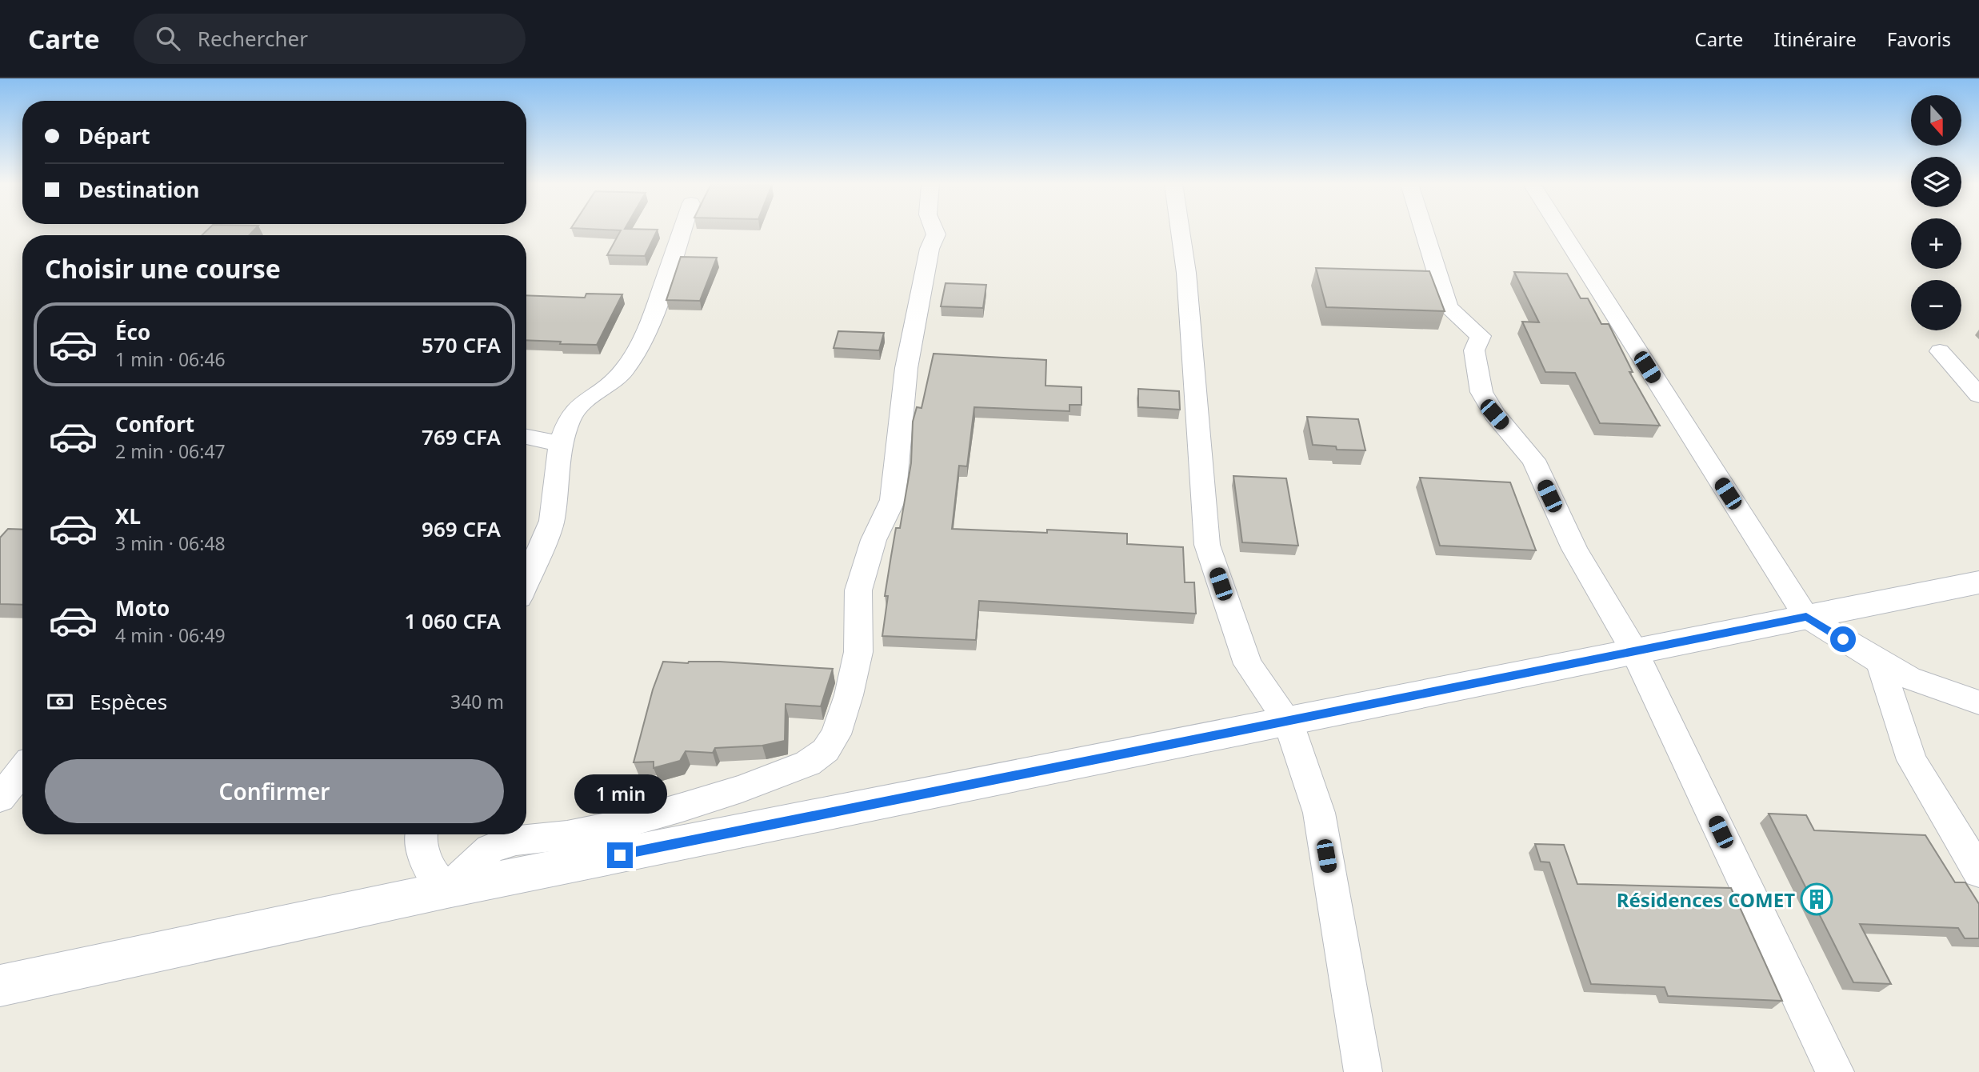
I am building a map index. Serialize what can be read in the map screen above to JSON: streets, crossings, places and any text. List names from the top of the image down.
{
  "places": {
    "building": ["Résidences COMET"]
  },
  "north": "bottom",
  "page": {
    "header": "Carte",
    "search": "Rechercher",
    "nav": ["Carte", "Itinéraire", "Favoris"],
    "map_buttons": ["+", "−"],
    "banner": ["Départ", "Destination"],
    "heading": "Choisir une course",
    "list": [
      {
        "name": "Éco",
        "note": "1 min · 06:46",
        "value": "570 CFA"
      },
      {
        "name": "Confort",
        "note": "2 min · 06:47",
        "value": "769 CFA"
      },
      {
        "name": "XL",
        "note": "3 min · 06:48",
        "value": "969 CFA"
      },
      {
        "name": "Moto",
        "note": "4 min · 06:49",
        "value": "1 060 CFA"
      }
    ],
    "pay": ["Espèces", "340 m"],
    "buttons": "Confirmer",
    "bubble": "1 min"
  }
}
